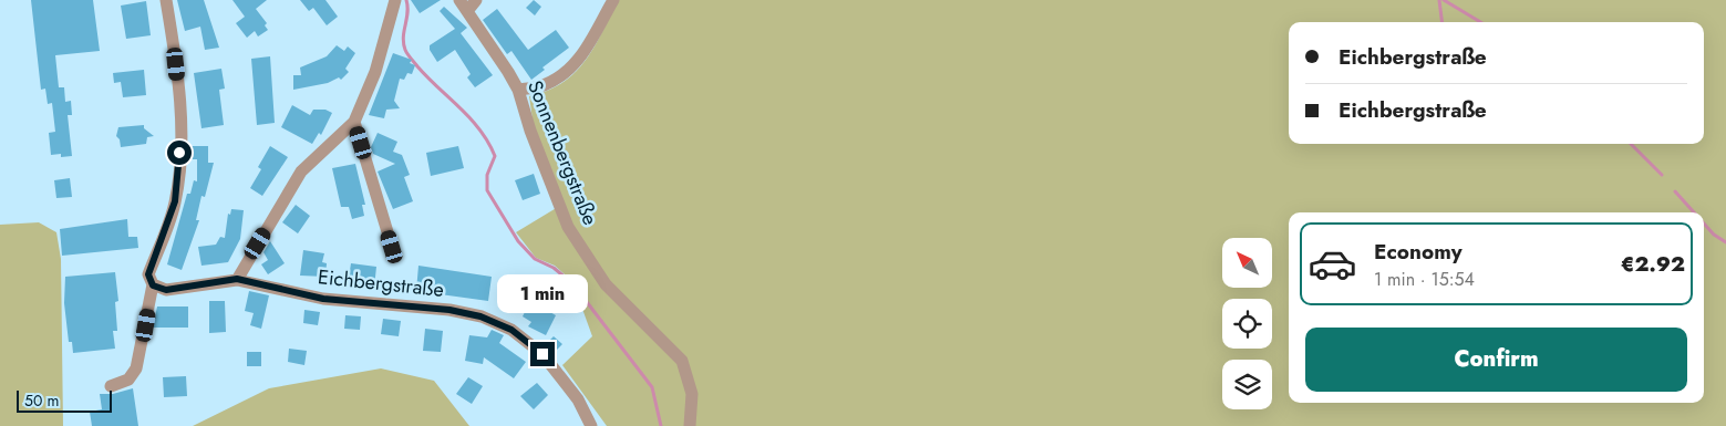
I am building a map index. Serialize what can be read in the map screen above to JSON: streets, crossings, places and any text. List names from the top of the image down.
{
  "streets": {
    "street": ["Sonnenbergstraße", "Eichbergstraße"]
  },
  "scale_bar": "50 m",
  "north": "top left",
  "page": {
    "banner": ["Eichbergstraße", "Eichbergstraße"],
    "list": [
      {
        "name": "Economy",
        "note": "1 min · 15:54",
        "value": "€2.92"
      }
    ],
    "bubble": "1 min",
    "buttons": "Confirm",
    "scale": "50 m"
  }
}
